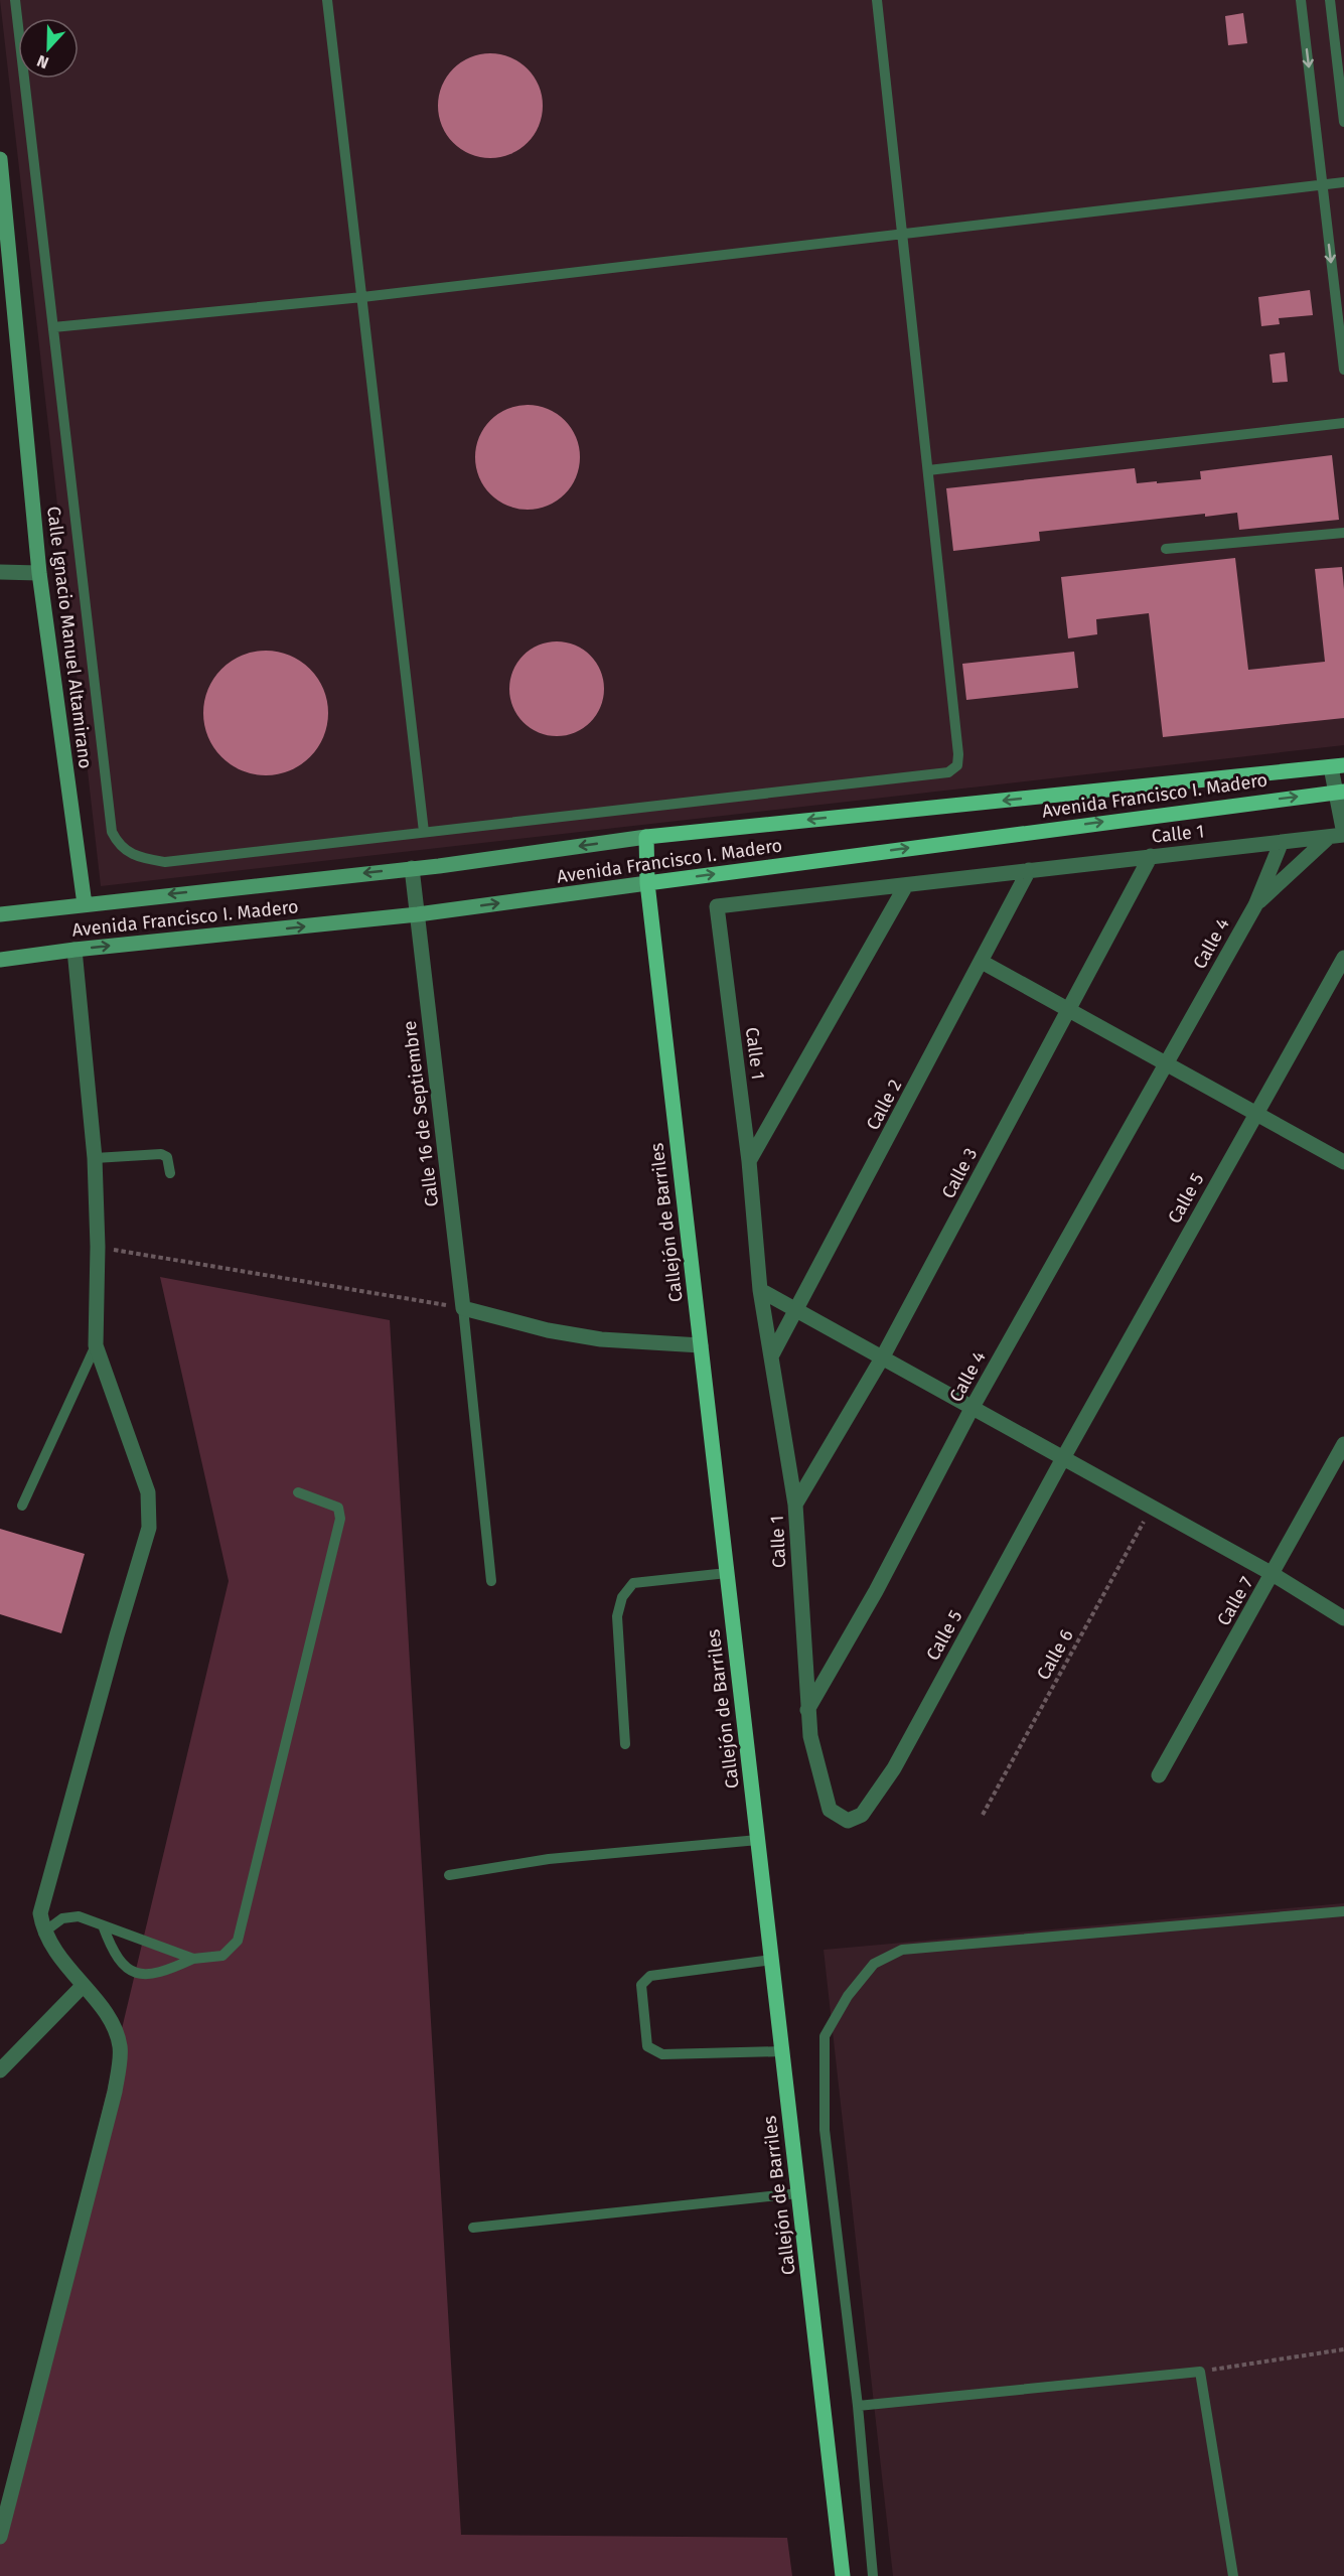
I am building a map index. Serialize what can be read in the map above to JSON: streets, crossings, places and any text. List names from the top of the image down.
{
  "streets": {
    "main road": ["Calle Ignacio Manuel Altamirano", "Avenida Francisco I. Madero", "Callejón de Barriles"],
    "street": [
      "Calle 1",
      "Calle 4",
      "Calle 2",
      "Calle 16 de Septiembre",
      "Calle 3",
      "Calle 5",
      "Calle 7"
    ],
    "path": ["Calle 6"]
  },
  "crossings": [
    ["Calle Ignacio Manuel Altamirano", "Avenida Francisco I. Madero"],
    ["Avenida Francisco I. Madero", "Calle 16 de Septiembre"],
    ["Avenida Francisco I. Madero", "Callejón de Barriles"],
    ["Calle 1", "Calle 4"],
    ["Calle 1", "Calle 2"],
    ["Calle 1", "Calle 3"],
    ["Calle 1", "Calle 5"]
  ],
  "north": "bottom"
}
